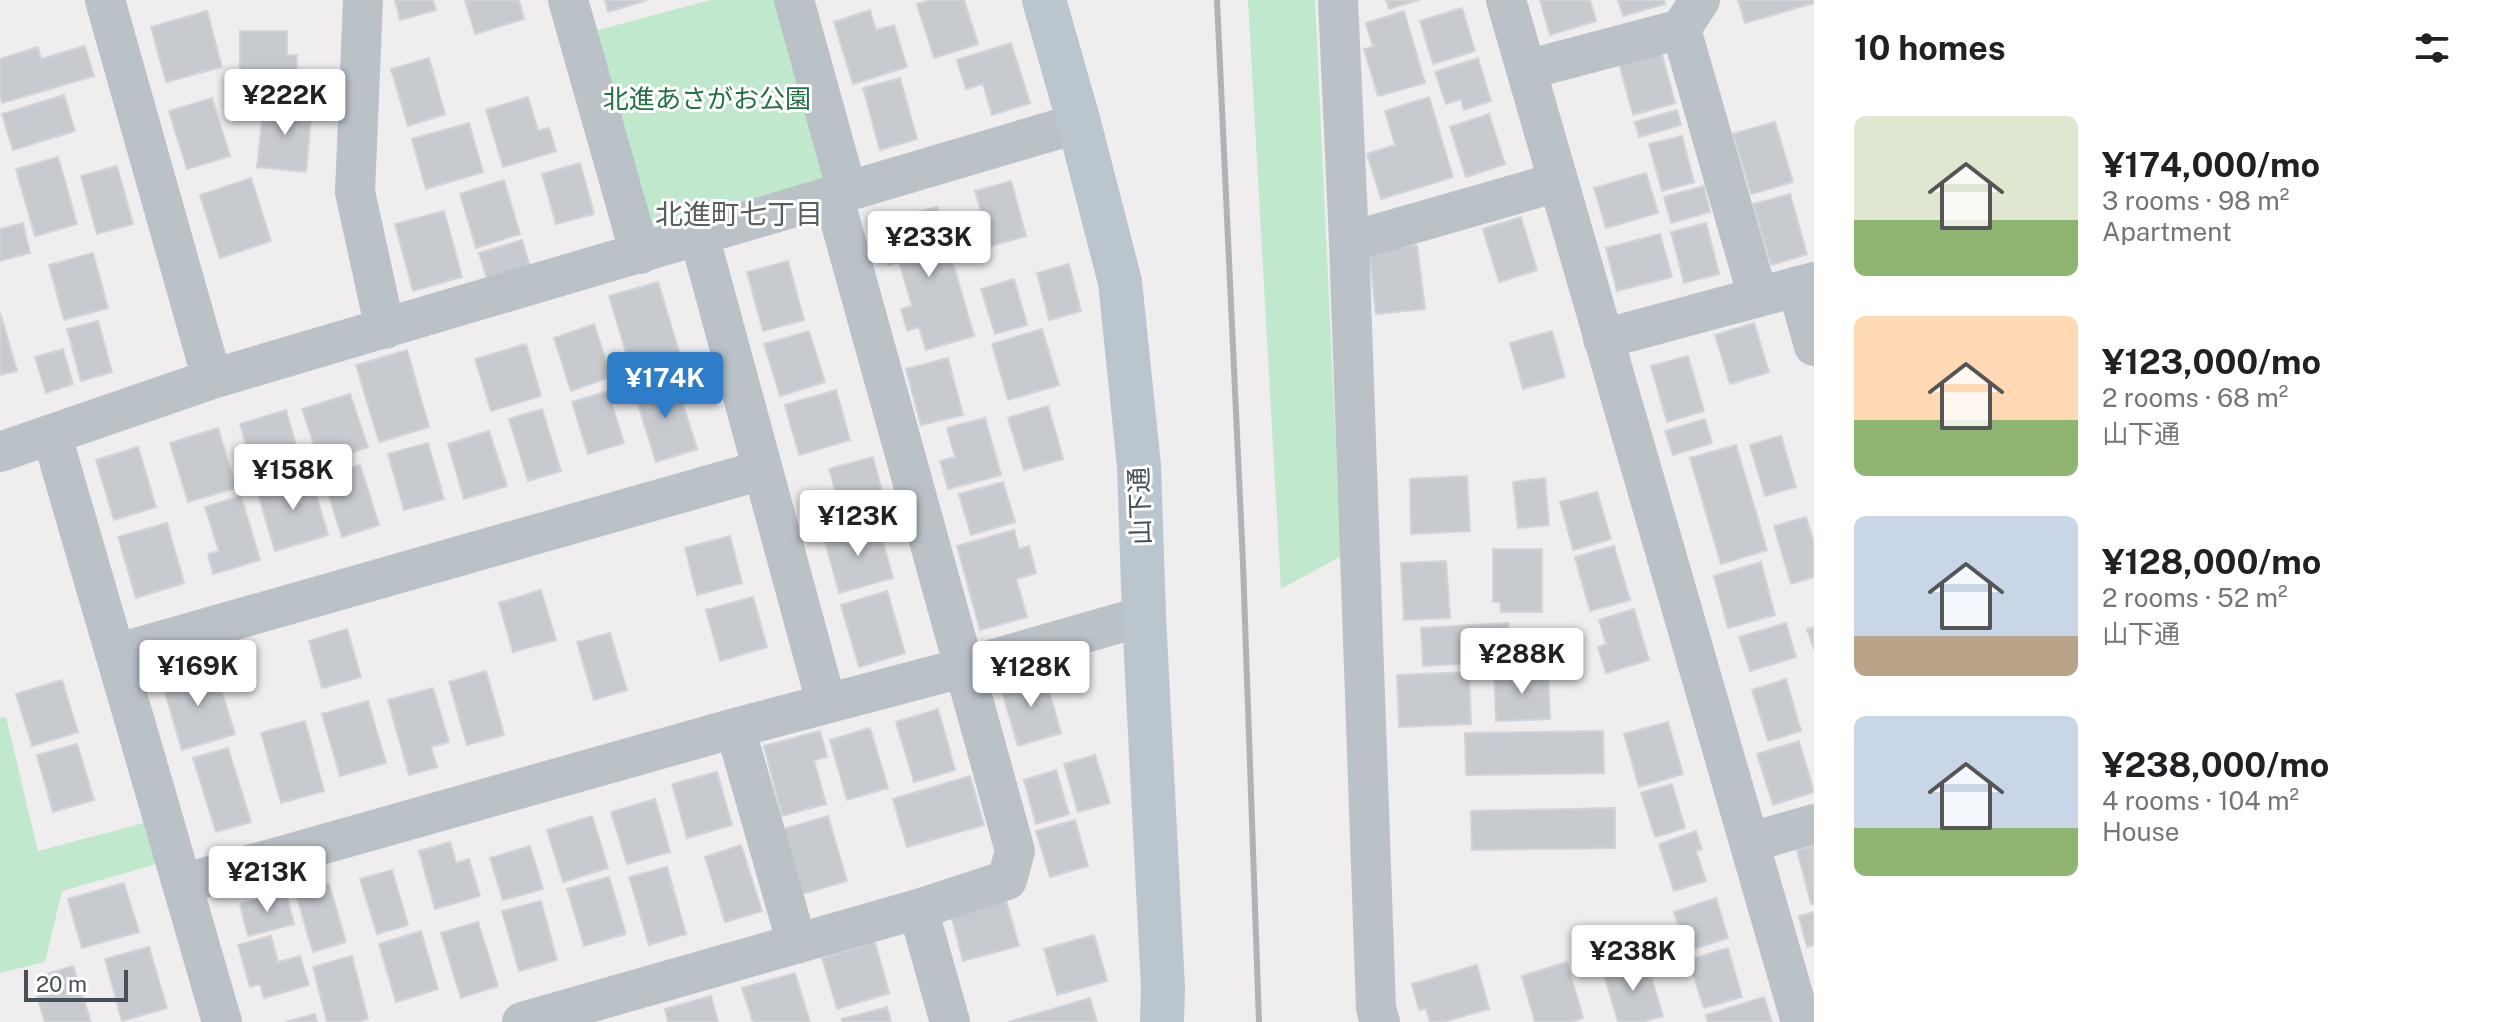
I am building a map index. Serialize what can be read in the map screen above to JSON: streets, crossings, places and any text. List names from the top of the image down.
{
  "streets": {
    "street": ["山下通"]
  },
  "districts": ["北進町七丁目"],
  "parks": ["北進あさがお公園"],
  "scale_bar": "20 m",
  "page": {
    "heading": "10 homes",
    "price": [
      "¥222K",
      "¥233K",
      "¥174K",
      "¥158K",
      "¥123K",
      "¥288K",
      "¥169K",
      "¥128K",
      "¥213K",
      "¥238K"
    ],
    "list": [
      {
        "name": "¥174,000/mo",
        "note": "3 rooms · 98 m² · Apartment"
      },
      {
        "name": "¥123,000/mo",
        "note": "2 rooms · 68 m² · 山下通"
      },
      {
        "name": "¥128,000/mo",
        "note": "2 rooms · 52 m² · 山下通"
      },
      {
        "name": "¥238,000/mo",
        "note": "4 rooms · 104 m² · House"
      }
    ],
    "scale": "20 m"
  }
}
